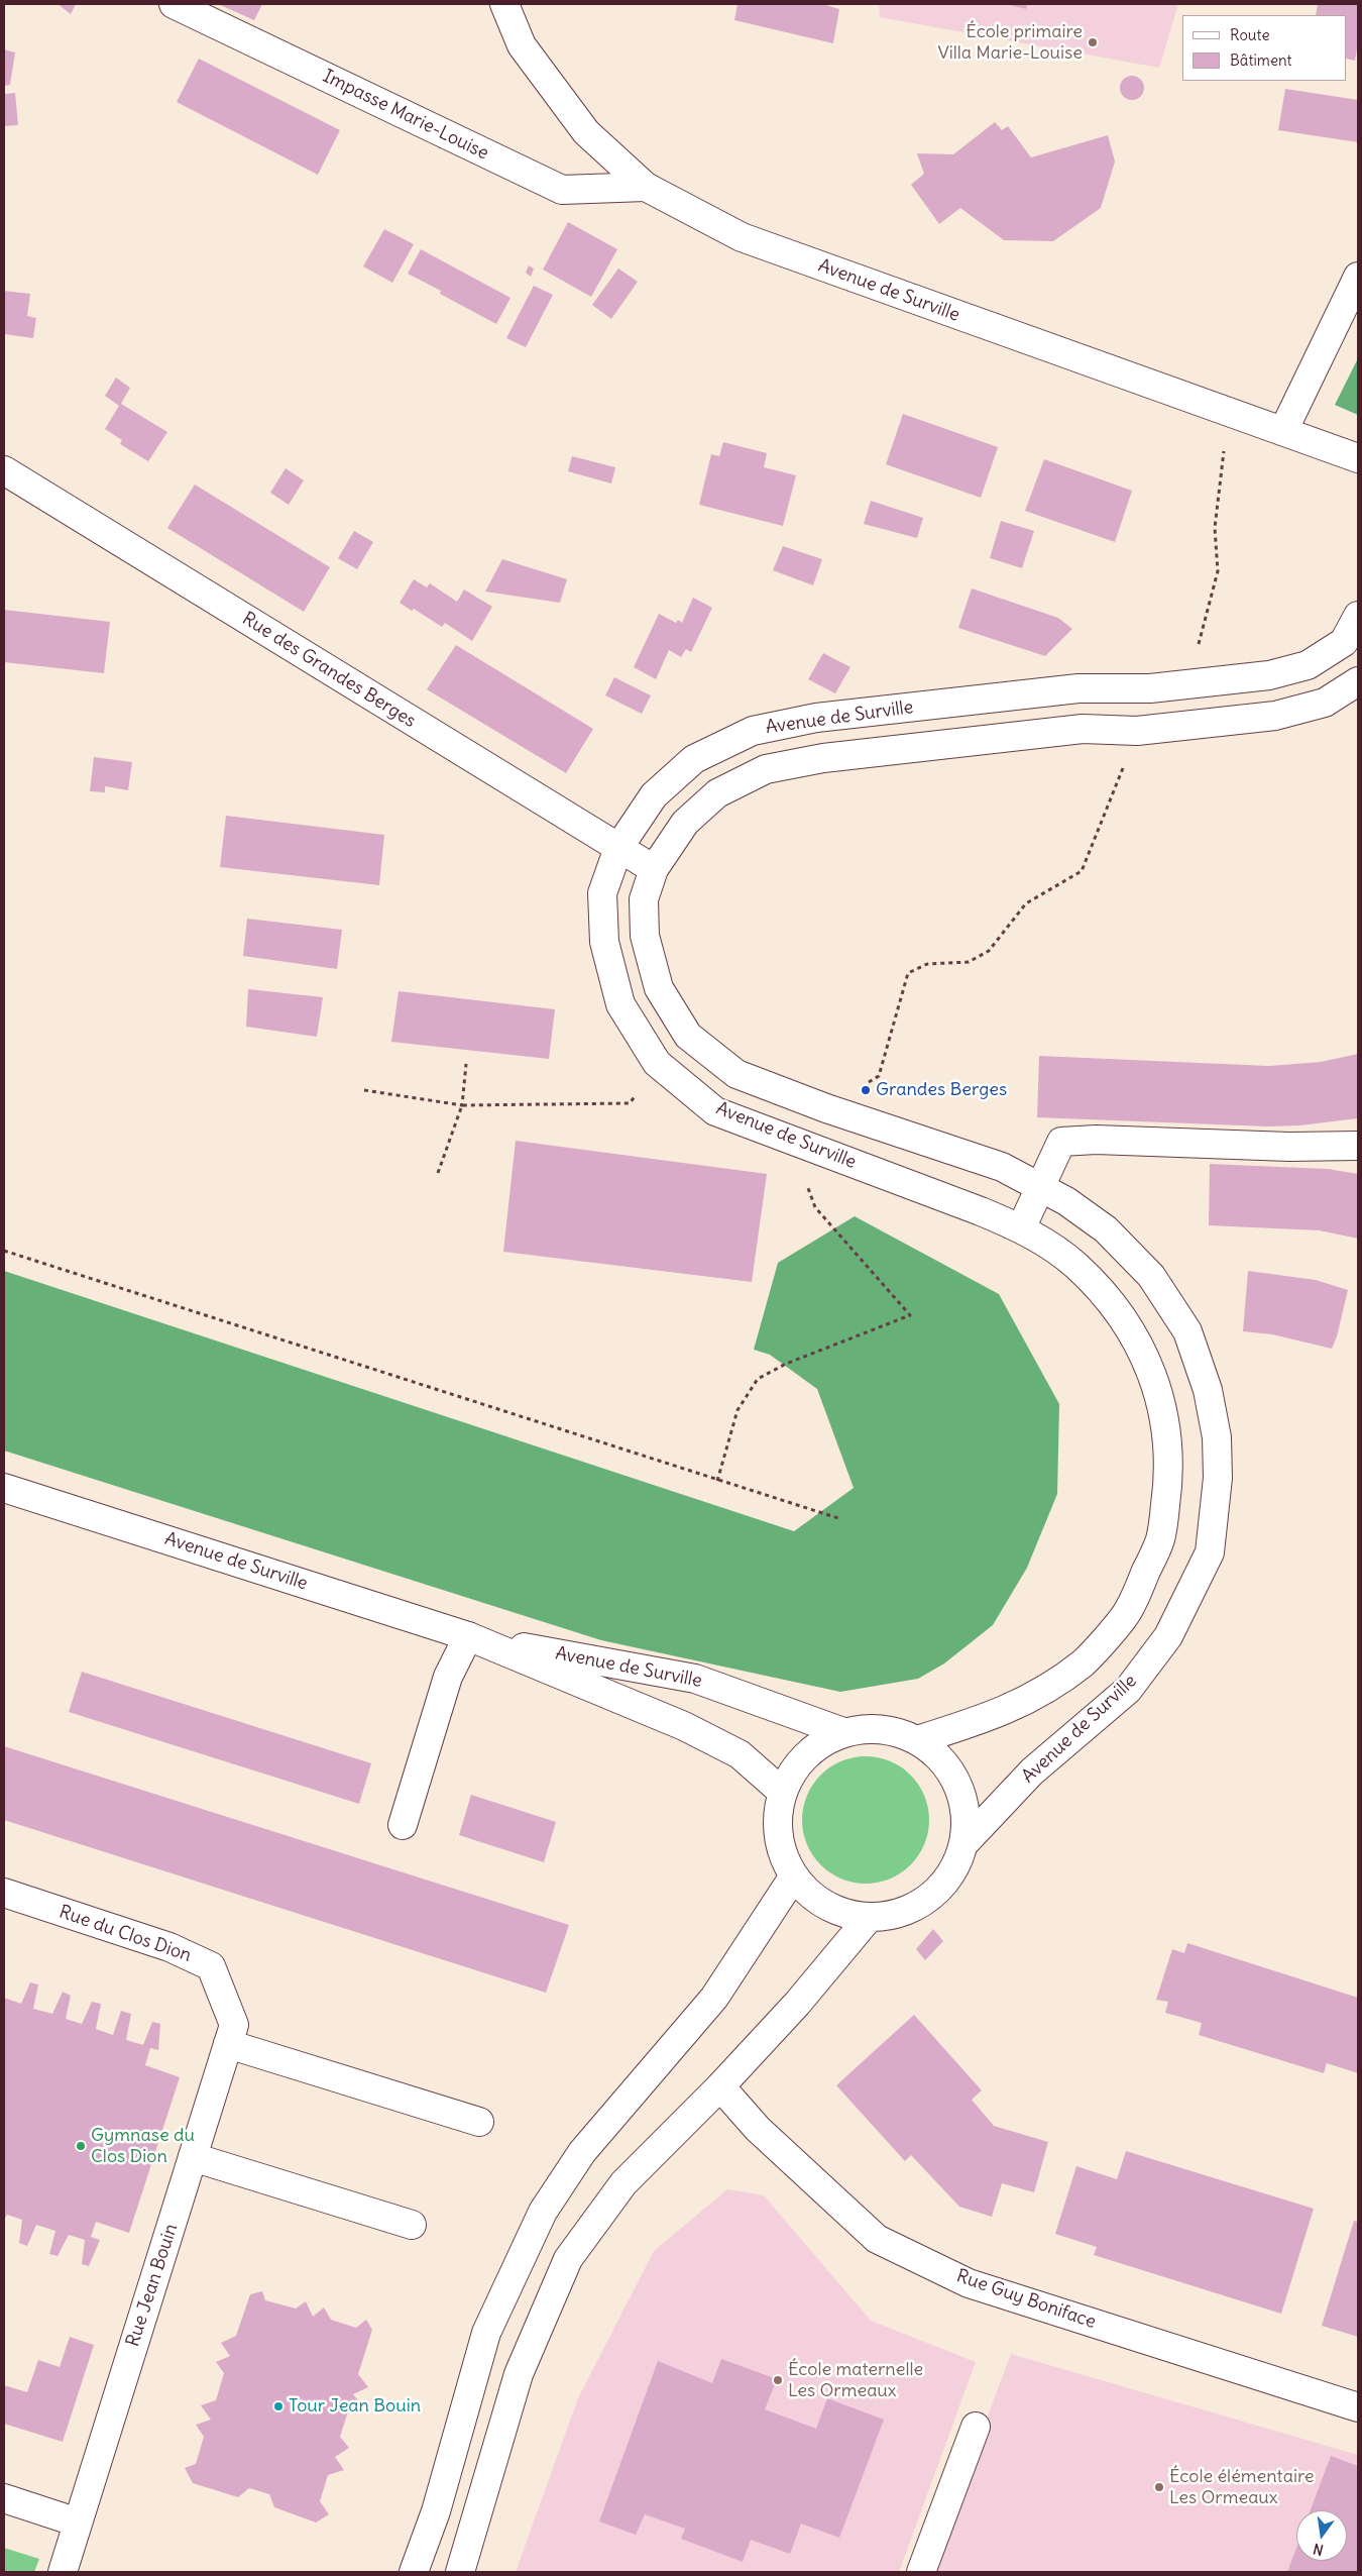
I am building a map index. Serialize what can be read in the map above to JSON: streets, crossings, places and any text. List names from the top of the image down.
{
  "streets": {
    "street": [
      "Impasse Marie-Louise",
      "Avenue de Surville",
      "Rue des Grandes Berges",
      "Rue du Clos Dion",
      "Rue Jean Bouin",
      "Rue Guy Boniface"
    ]
  },
  "crossings": [
    ["Impasse Marie-Louise", "Avenue de Surville"],
    ["Avenue de Surville", "Rue des Grandes Berges"],
    ["Rue du Clos Dion", "Rue Jean Bouin"]
  ],
  "places": [
    "École primaire Villa Marie-Louise",
    "Grandes Berges",
    "Gymnase du Clos Dion",
    "École maternelle Les Ormeaux",
    "Tour Jean Bouin",
    "École élémentaire Les Ormeaux"
  ],
  "legend": ["Route", "Bâtiment"],
  "north": "bottom"
}
